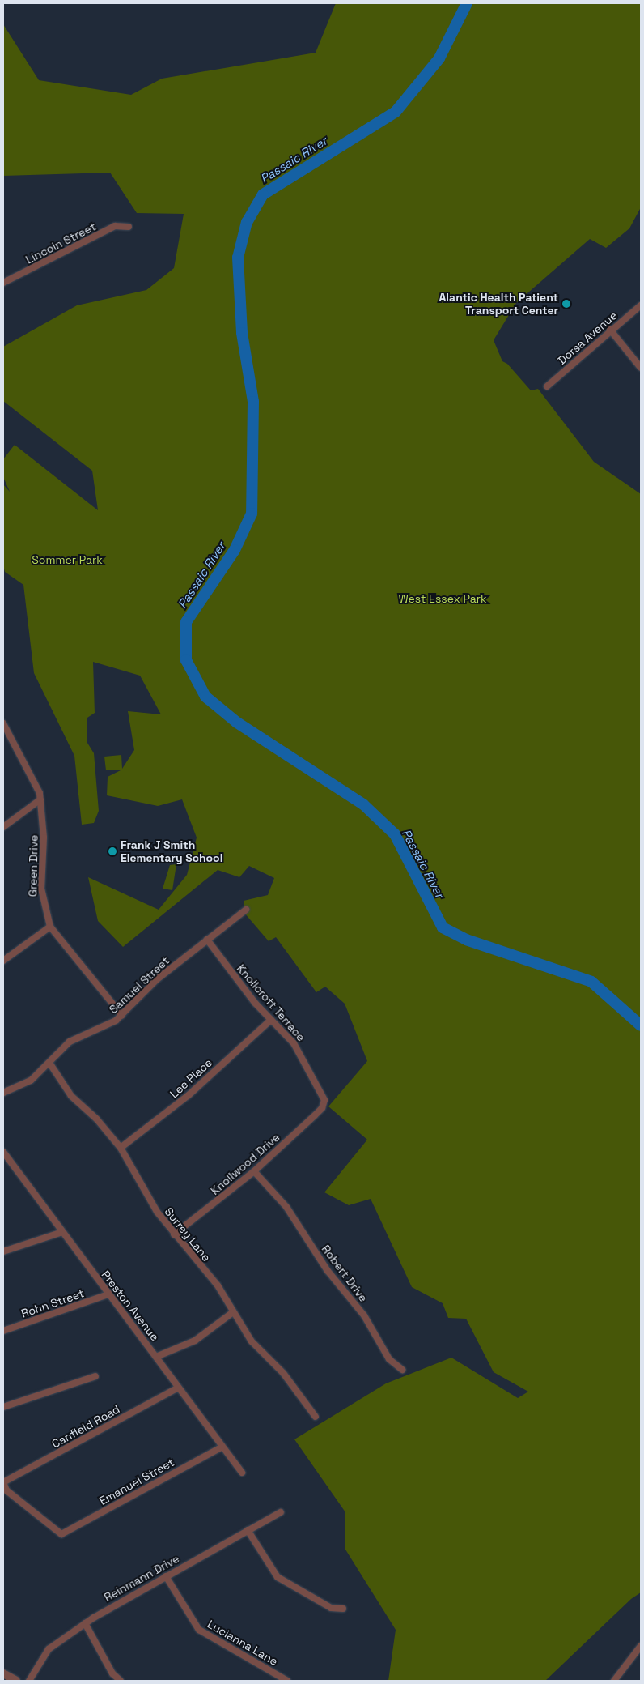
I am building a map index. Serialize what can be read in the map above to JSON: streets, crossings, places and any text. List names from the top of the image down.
{
  "streets": {
    "street": [
      "Lincoln Street",
      "Dorsa Avenue",
      "Green Drive",
      "Samuel Street",
      "Knollcroft Terrace",
      "Lee Place",
      "Knollwood Drive",
      "Surrey Lane",
      "Robert Drive",
      "Rohn Street",
      "Preston Avenue",
      "Canfield Road",
      "Emanuel Street",
      "Reinmann Drive",
      "Lucianna Lane"
    ]
  },
  "crossings": [
    ["Green Drive", "Samuel Street"],
    ["Samuel Street", "Knollcroft Terrace"],
    ["Samuel Street", "Surrey Lane"],
    ["Knollcroft Terrace", "Lee Place"],
    ["Knollcroft Terrace", "Knollwood Drive"],
    ["Lee Place", "Surrey Lane"],
    ["Knollwood Drive", "Surrey Lane"],
    ["Knollwood Drive", "Robert Drive"],
    ["Rohn Street", "Preston Avenue"],
    ["Preston Avenue", "Canfield Road"],
    ["Preston Avenue", "Emanuel Street"],
    ["Canfield Road", "Emanuel Street"],
    ["Reinmann Drive", "Lucianna Lane"]
  ],
  "water": ["Passaic River"],
  "parks": ["Sommer Park", "West Essex Park"],
  "places": ["Alantic Health Patient Transport Center", "Frank J Smith Elementary School"]
}
